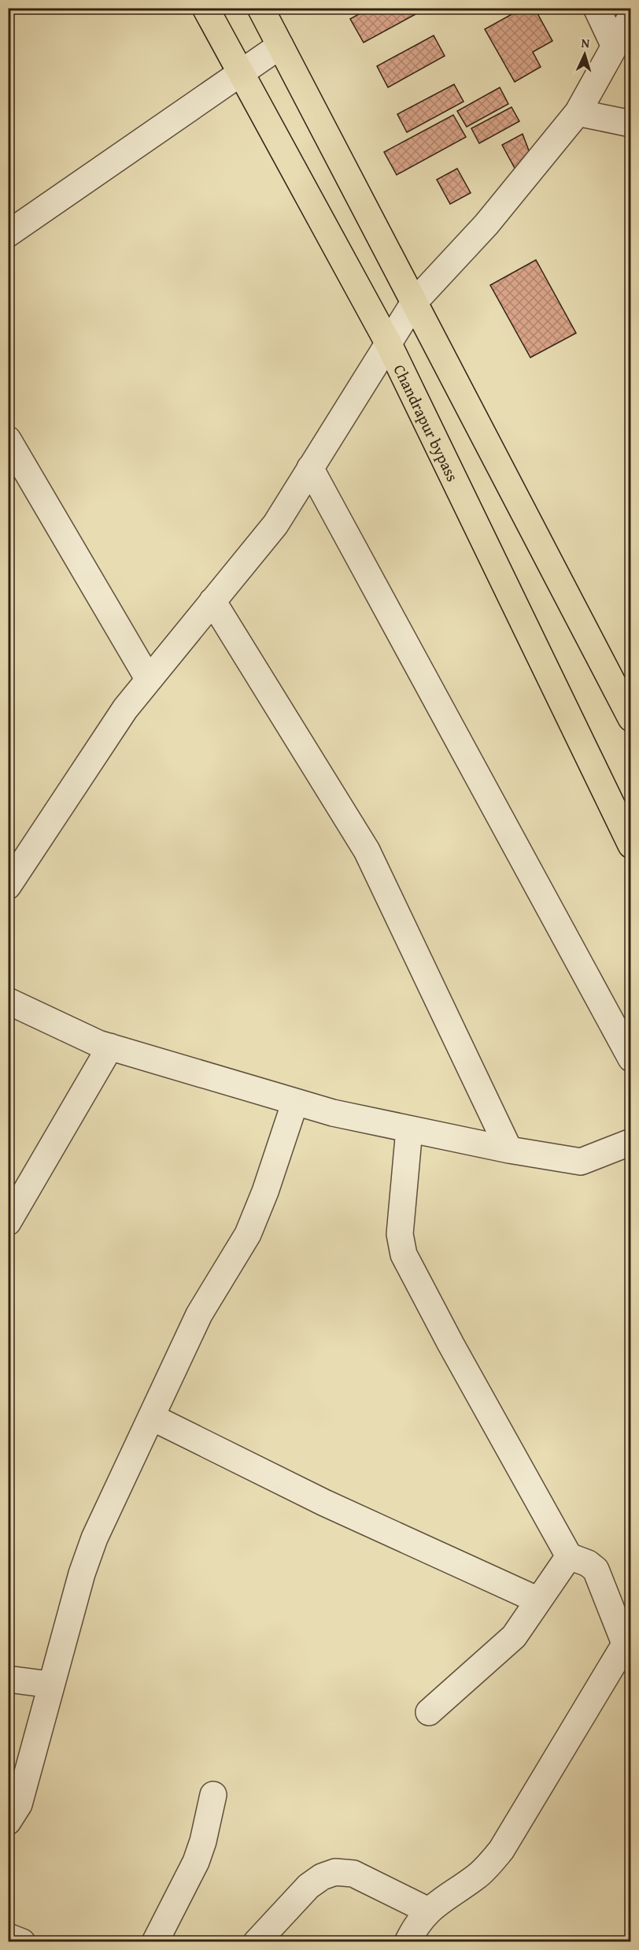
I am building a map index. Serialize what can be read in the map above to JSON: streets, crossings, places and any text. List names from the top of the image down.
{
  "streets": {
    "highway": ["Chandrapur bypass"]
  },
  "north": "top"
}
